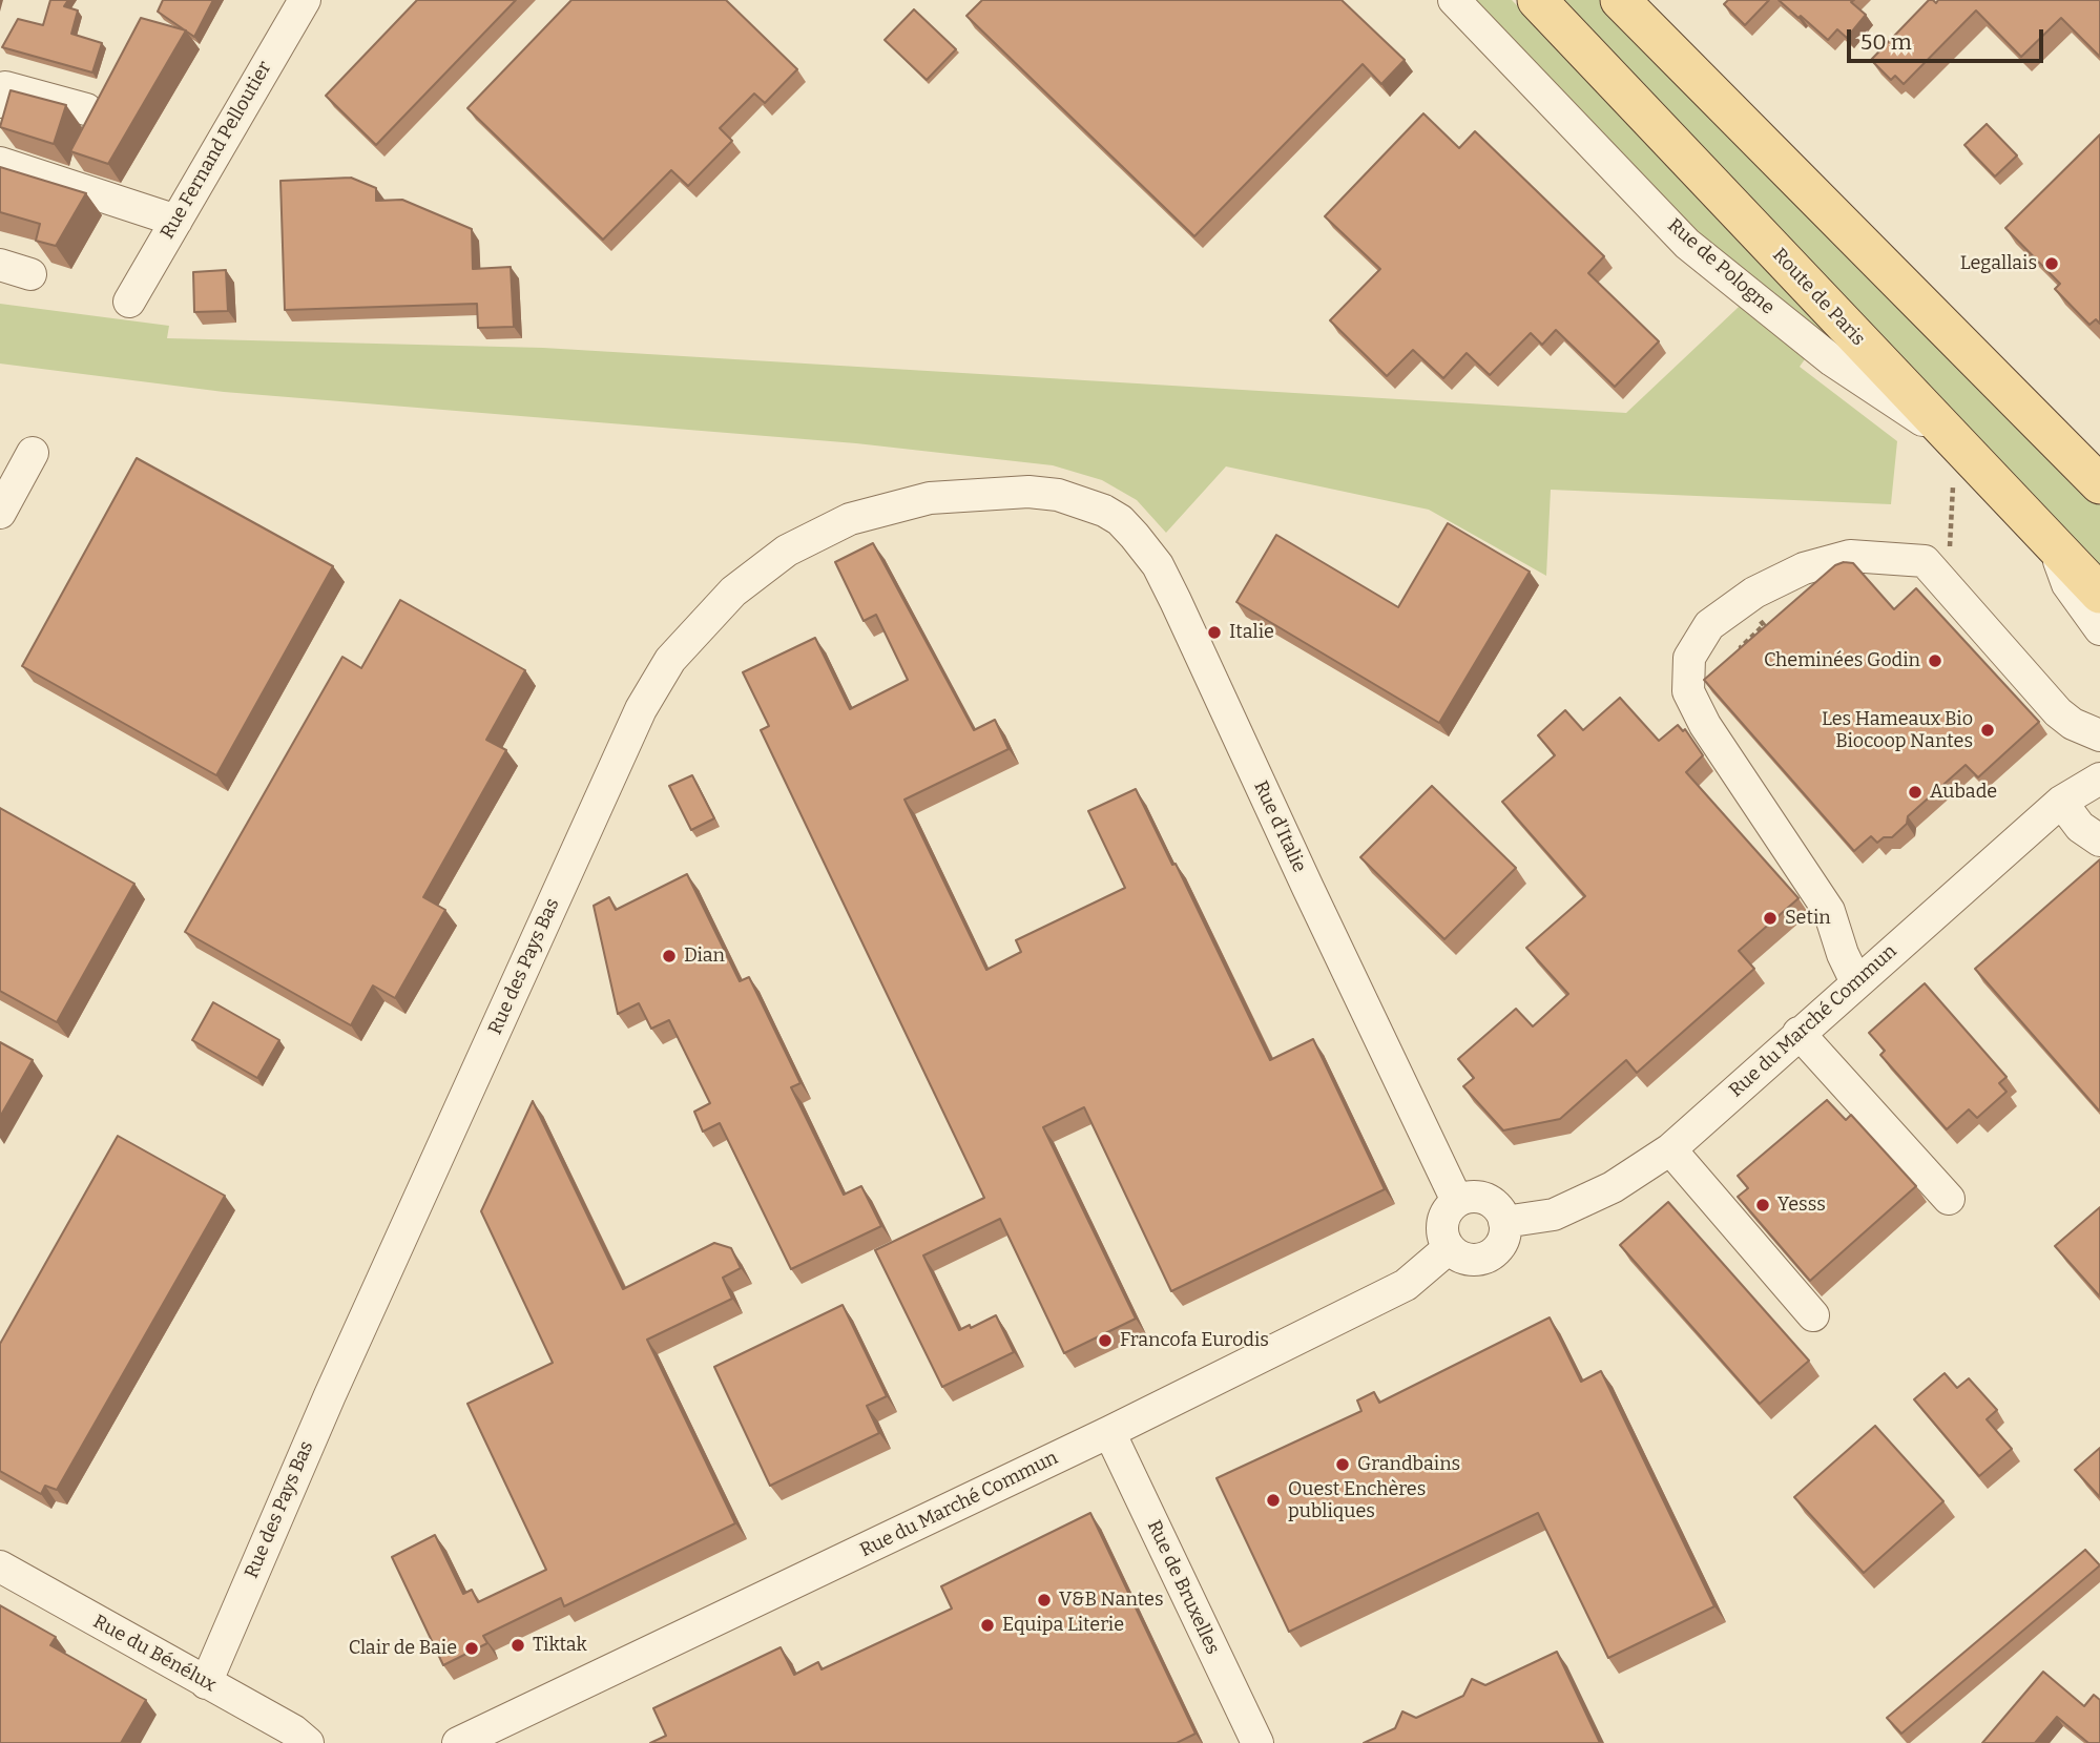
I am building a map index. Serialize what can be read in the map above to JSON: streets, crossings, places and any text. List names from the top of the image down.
{
  "streets": {
    "main road": ["Route de Paris"],
    "street": [
      "Rue Fernand Pelloutier",
      "Rue de Pologne",
      "Rue d'Italie",
      "Rue des Pays Bas",
      "Rue du Marché Commun",
      "Rue de Bruxelles",
      "Rue du Bénélux"
    ]
  },
  "crossings": [
    ["Rue de Pologne", "Route de Paris"],
    ["Rue d'Italie", "Rue des Pays Bas"],
    ["Rue d'Italie", "Rue du Marché Commun"],
    ["Rue des Pays Bas", "Rue du Bénélux"],
    ["Rue du Marché Commun", "Rue de Bruxelles"]
  ],
  "places": [
    "Legallais",
    "Italie",
    "Cheminées Godin",
    "Les Hameaux Bio Biocoop Nantes",
    "Aubade",
    "Setin",
    "Dian",
    "Yesss",
    "Francofa Eurodis",
    "Grandbains",
    "Ouest Enchères publiques",
    "V&B Nantes",
    "Equipa Literie",
    "Tiktak",
    "Clair de Baie"
  ],
  "scale_bar": "50 m"
}
